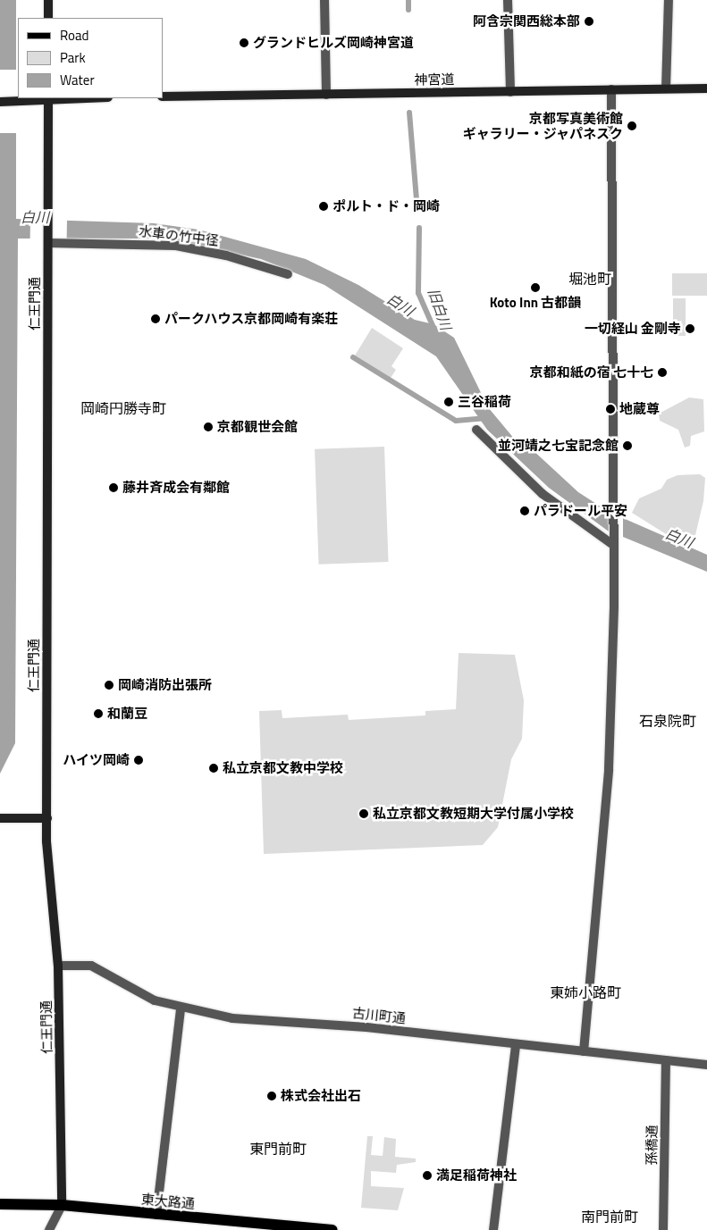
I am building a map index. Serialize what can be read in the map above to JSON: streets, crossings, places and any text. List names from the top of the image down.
{
  "streets": {
    "main road": ["東大路通"],
    "street": [
      "神宮道",
      "水車の竹中径",
      "仁王門通",
      "古川町通",
      "孫橋通"
    ]
  },
  "crossings": [
    ["水車の竹中径", "仁王門通"],
    ["仁王門通", "古川町通"],
    ["仁王門通", "東大路通"],
    ["古川町通", "孫橋通"]
  ],
  "districts": [
    "堀池町",
    "岡崎円勝寺町",
    "石泉院町",
    "東姉小路町",
    "東門前町",
    "南門前町"
  ],
  "water": ["白川", "旧白川"],
  "places": [
    "阿含宗関西総本部",
    "グランドヒルズ岡崎神宮道",
    "京都写真美術館 ギャラリー・ジャパネスク",
    "ポルト・ド・岡崎",
    "Koto Inn 古都韻",
    "パークハウス京都岡崎有楽荘",
    "一切経山 金剛寺",
    "京都和紙の宿 七十七",
    "三谷稲荷",
    "地蔵尊",
    "京都観世会館",
    "並河靖之七宝記念館",
    "藤井斉成会有鄰館",
    "パラドール平安",
    "岡崎消防出張所",
    "和蘭豆",
    "ハイツ岡崎",
    "私立京都文教中学校",
    "私立京都文教短期大学付属小学校",
    "株式会社出石",
    "満足稲荷神社"
  ],
  "legend": ["Road", "Park", "Water"]
}
